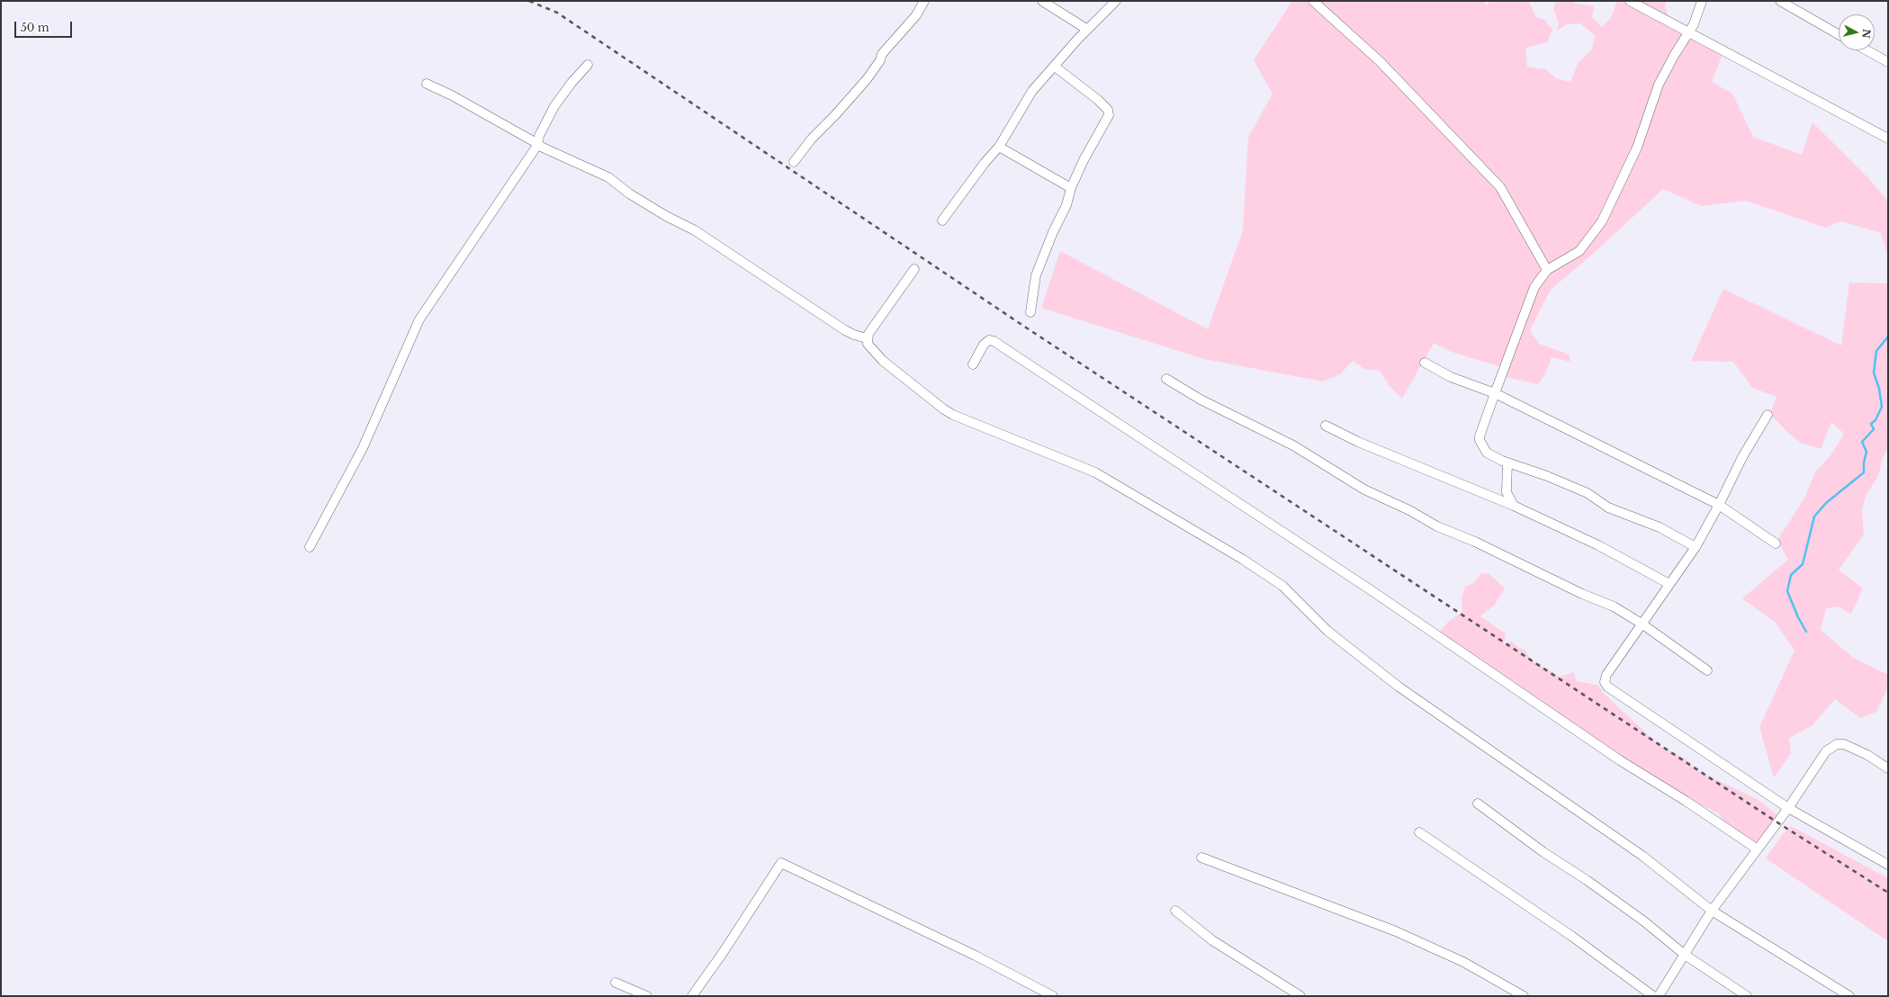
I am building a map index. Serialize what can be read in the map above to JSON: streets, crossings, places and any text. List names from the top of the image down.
{
  "scale_bar": "50 m",
  "north": "right"
}
